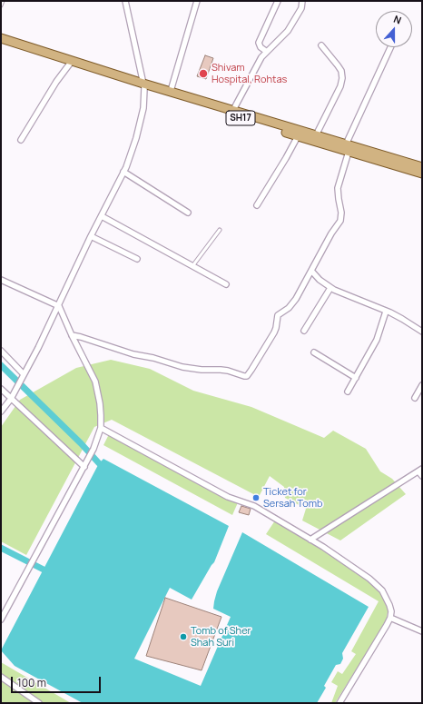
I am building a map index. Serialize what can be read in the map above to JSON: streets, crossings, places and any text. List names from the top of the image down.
{
  "streets": {
    "main road": ["SH17"]
  },
  "places": ["Shivam Hospital, Rohtas", "Ticket for Sersah Tomb", "Tomb of Sher Shah Suri"],
  "scale_bar": "100 m",
  "north": "top"
}
